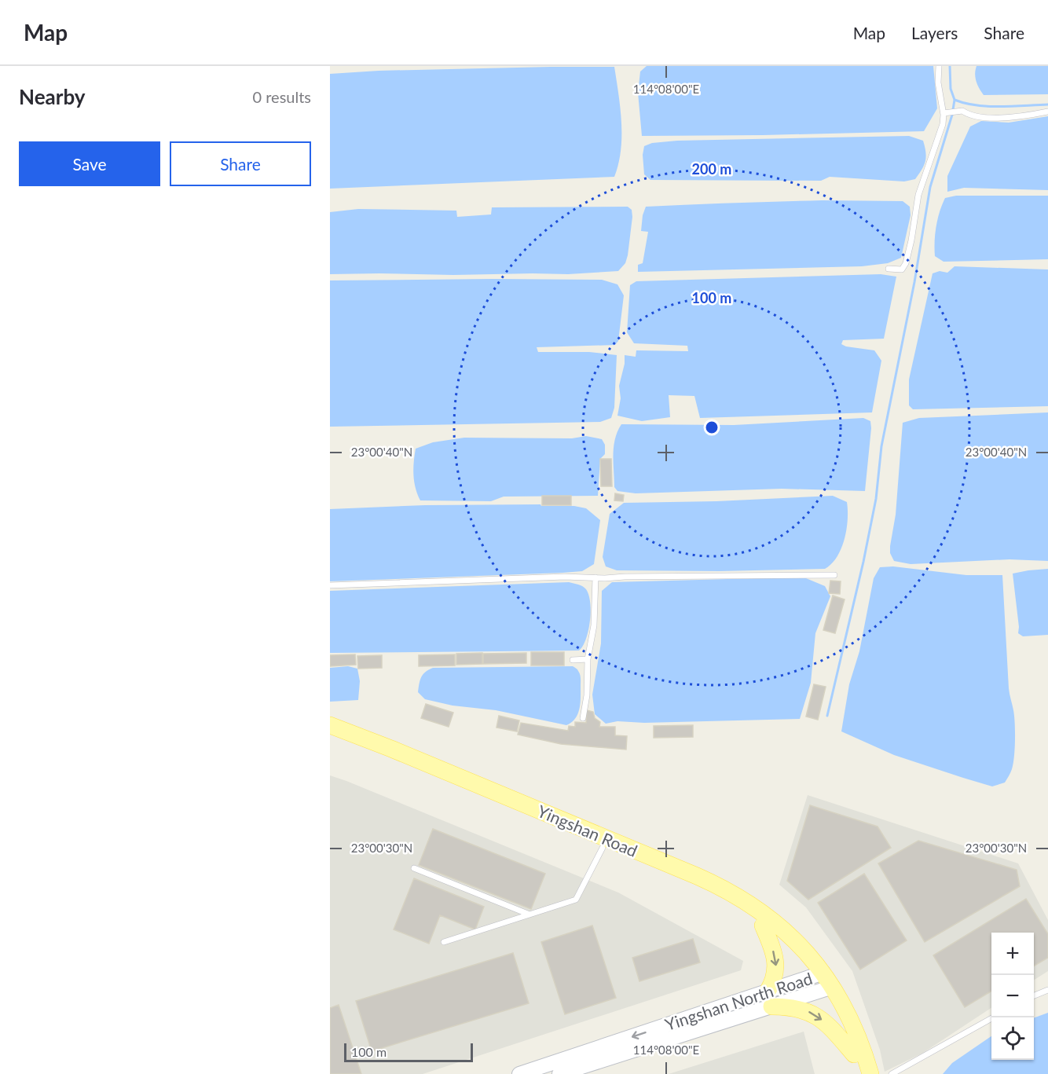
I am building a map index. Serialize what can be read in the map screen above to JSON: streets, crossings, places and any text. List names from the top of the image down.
{
  "streets": {
    "main road": ["Yingshan Road", "Yingshan North Road"]
  },
  "crossings": [
    ["Yingshan Road", "Yingshan North Road"]
  ],
  "scale_bar": "100 m",
  "page": {
    "header": "Map",
    "nav": ["Map", "Layers", "Share"],
    "heading": ["Nearby", "0 results"],
    "buttons": ["Save", "Share"],
    "map_buttons": ["+", "−"],
    "scale": "100 m"
  },
  "coordinates": ["114°08'00\"E", "23°00'40\"N", "23°00'30\"N"],
  "rings": ["200 m", "100 m"]
}
